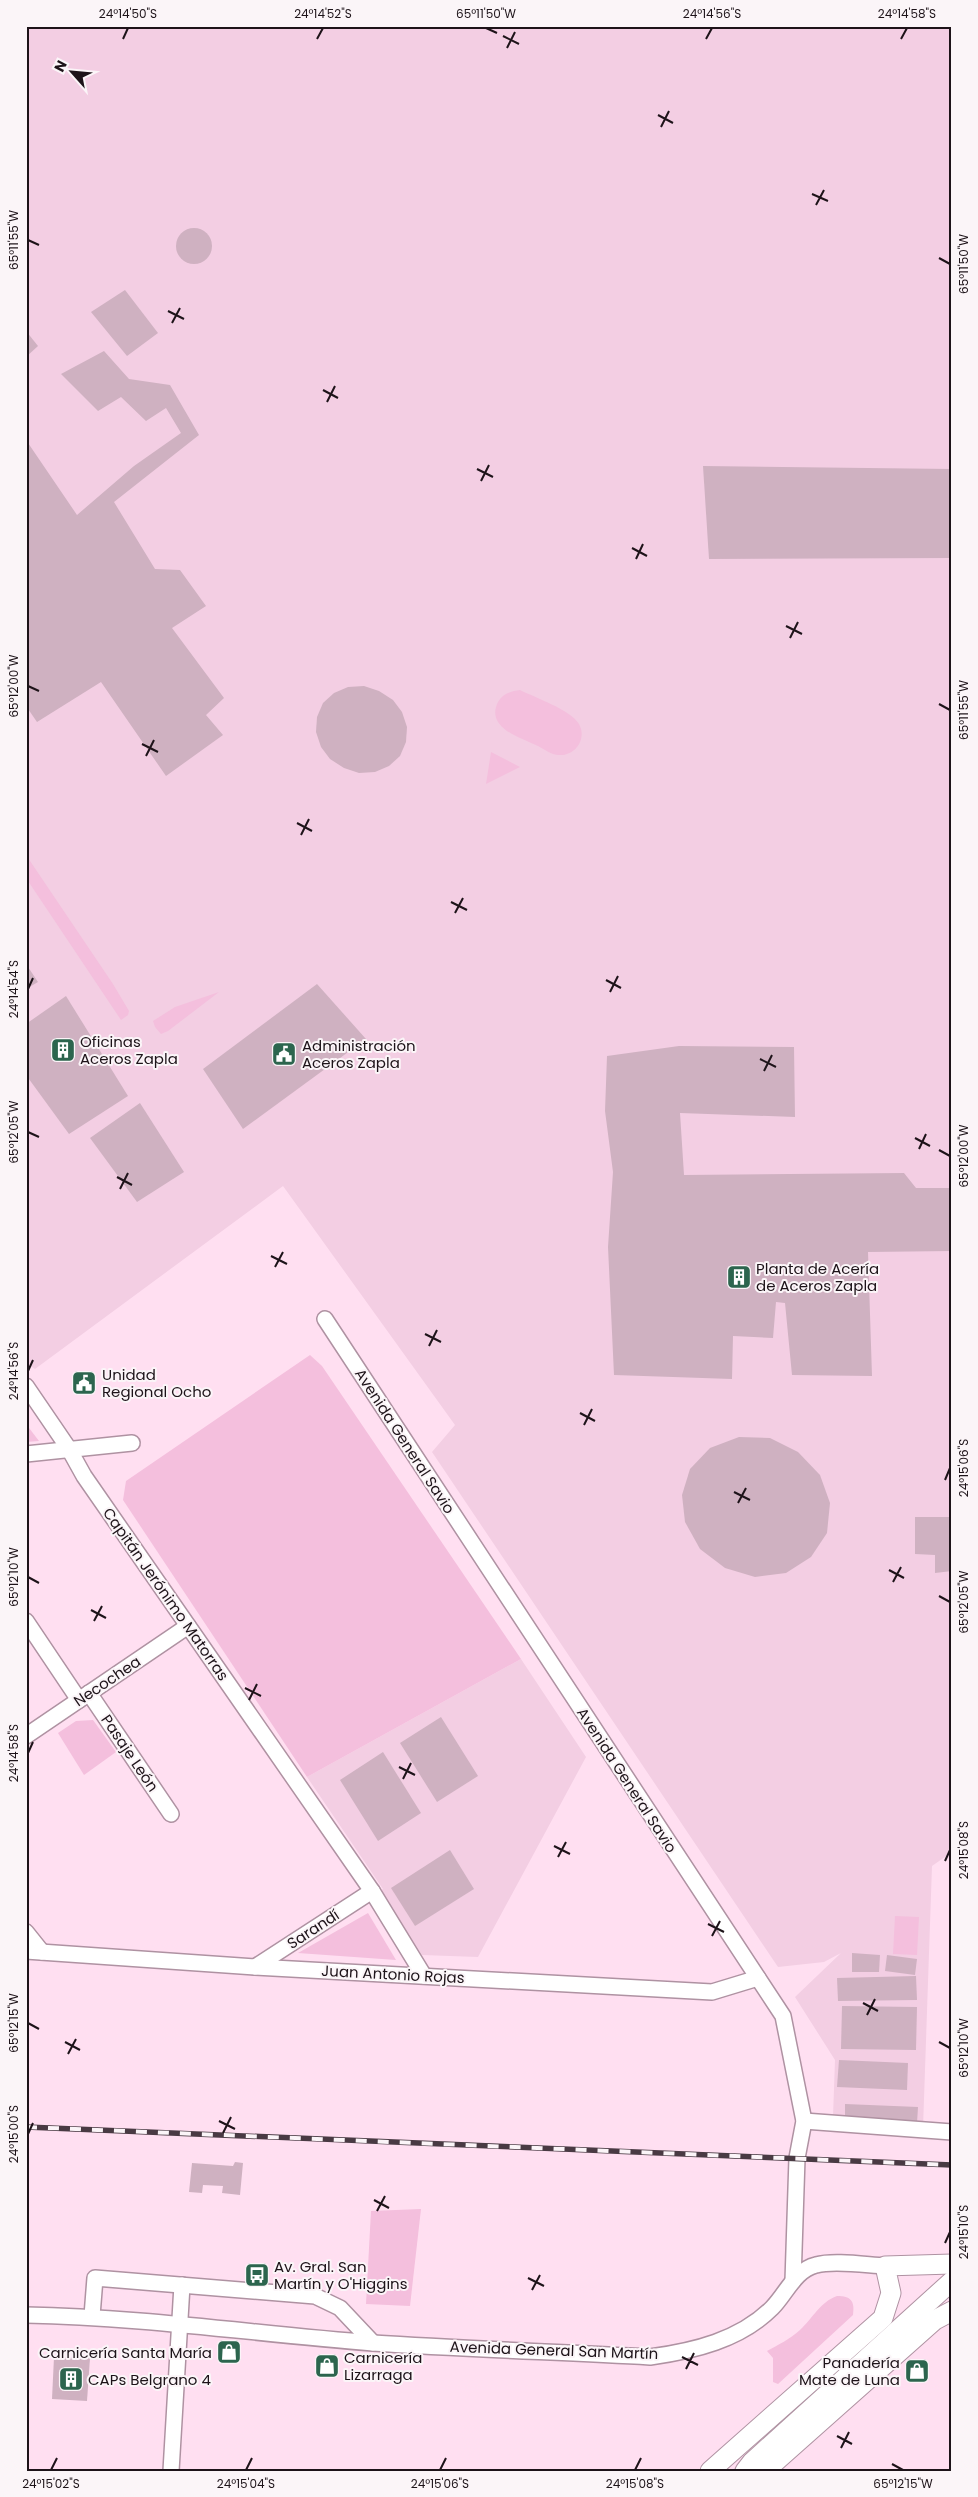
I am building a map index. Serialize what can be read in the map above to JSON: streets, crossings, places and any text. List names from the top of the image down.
{
  "streets": {
    "street": [
      "Avenida General Savio",
      "Capitán Jerónimo Matorras",
      "Necochea",
      "Pasaje León",
      "Sarandí",
      "Juan Antonio Rojas",
      "Avenida General San Martín"
    ]
  },
  "crossings": [
    ["Avenida General Savio", "Juan Antonio Rojas"],
    ["Avenida General Savio", "Avenida General San Martín"],
    ["Capitán Jerónimo Matorras", "Necochea"],
    ["Capitán Jerónimo Matorras", "Sarandí"],
    ["Capitán Jerónimo Matorras", "Juan Antonio Rojas"],
    ["Necochea", "Pasaje León"],
    ["Sarandí", "Juan Antonio Rojas"]
  ],
  "places": {
    "building": ["Oficinas Aceros Zapla", "Planta de Acería de Aceros Zapla", "CAPs Belgrano 4"],
    "public building": ["Administración Aceros Zapla", "Unidad Regional Ocho"],
    "bus stop": ["Av. Gral. San Martín y O'Higgins"],
    "shop": ["Carnicería Santa María", "Carnicería Lizarraga", "Panadería Mate de Luna"]
  },
  "north": "top left",
  "coordinates": [
    "24°14'50\"S",
    "24°14'52\"S",
    "65°11'50\"W",
    "24°14'56\"S",
    "24°14'58\"S",
    "65°11'55\"W",
    "65°12'00\"W",
    "24°14'54\"S",
    "65°12'05\"W",
    "24°15'06\"S",
    "65°12'10\"W",
    "24°15'08\"S",
    "65°12'15\"W",
    "24°15'00\"S",
    "24°15'10\"S",
    "24°15'02\"S",
    "24°15'04\"S"
  ]
}
